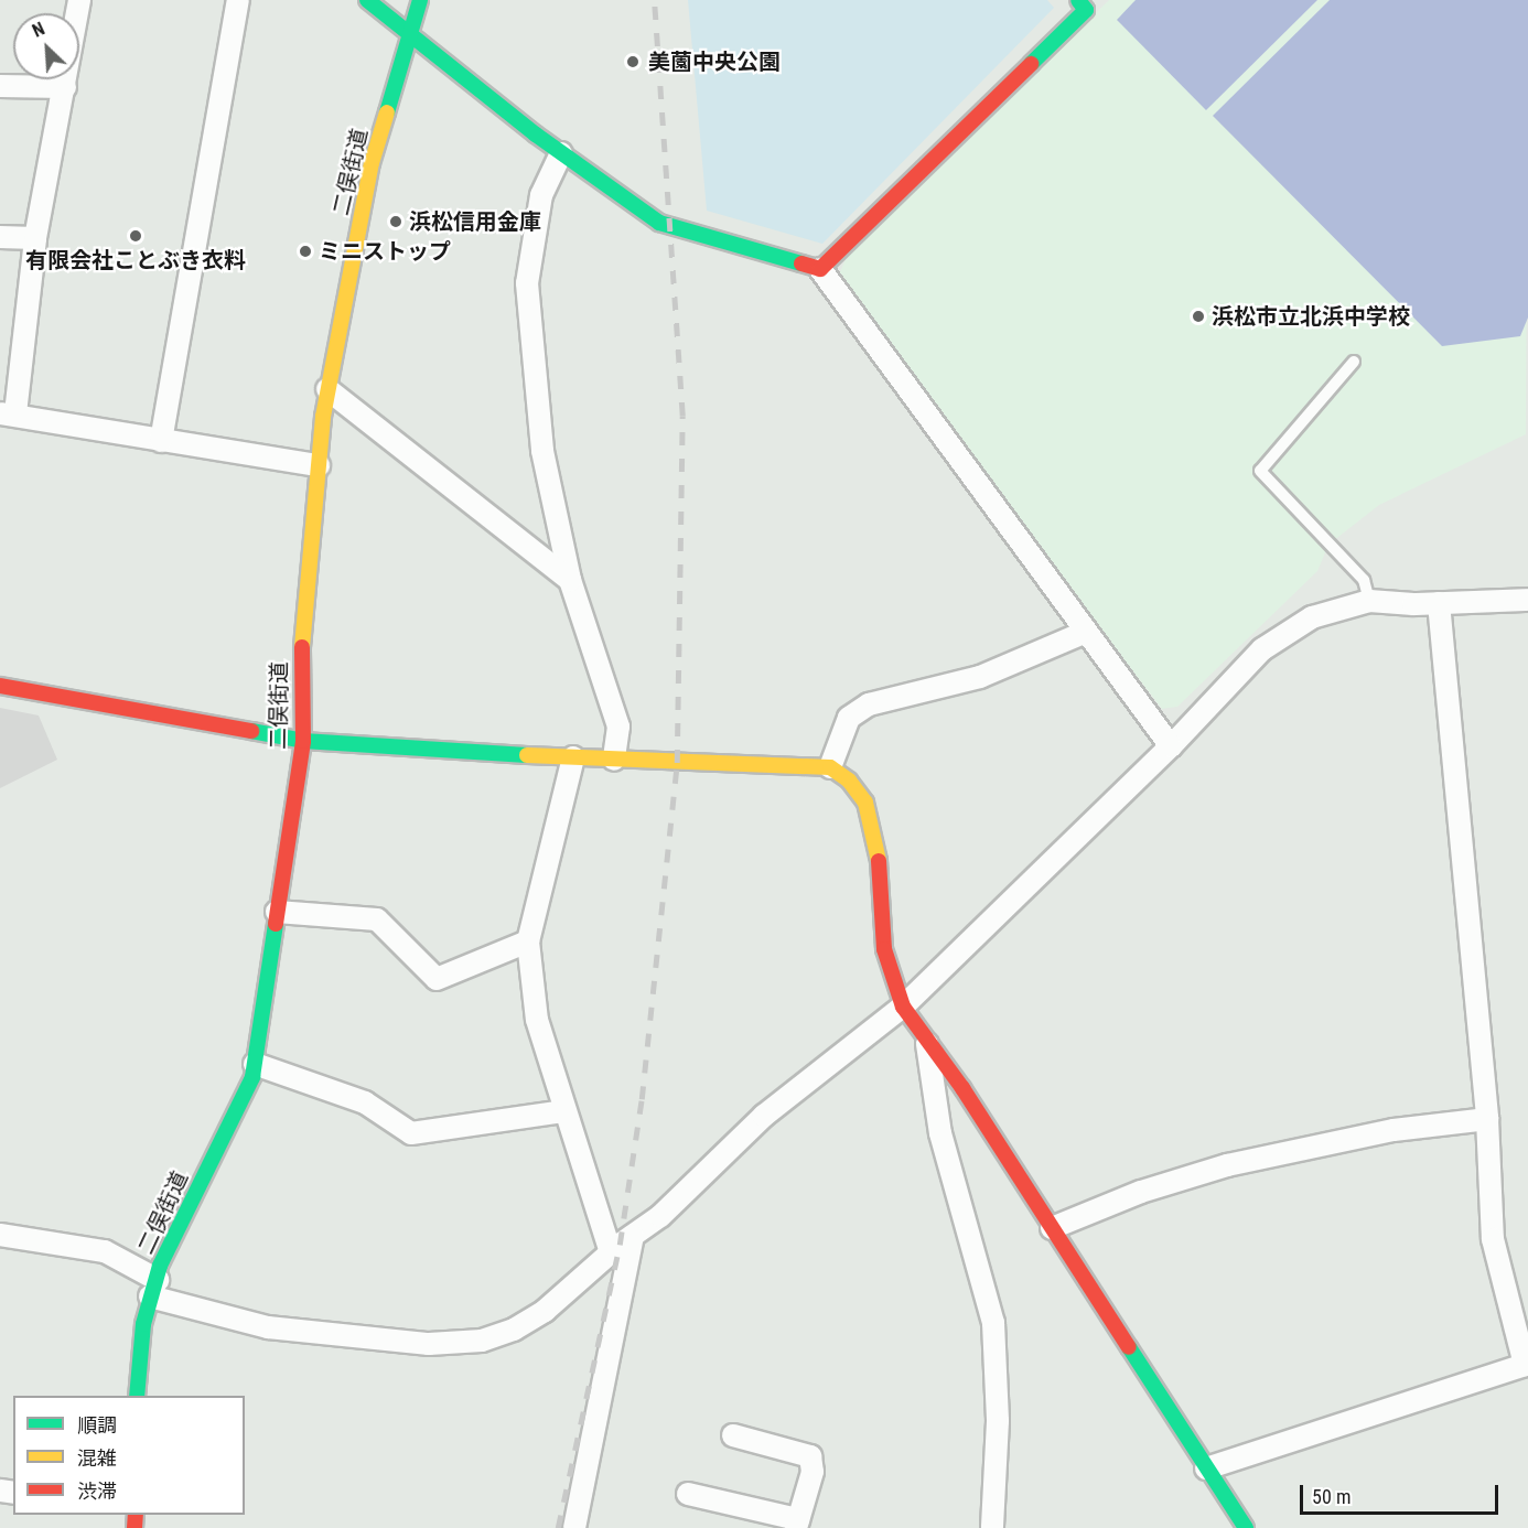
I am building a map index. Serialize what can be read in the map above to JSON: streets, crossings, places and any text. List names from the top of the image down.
{
  "streets": {
    "street": ["二俣街道"]
  },
  "places": [
    "美薗中央公園",
    "浜松信用金庫",
    "有限会社ことぶき衣料",
    "ミニストップ",
    "浜松市立北浜中学校"
  ],
  "legend": ["順調", "混雑", "渋滞"],
  "scale_bar": "50 m",
  "north": "top left"
}
